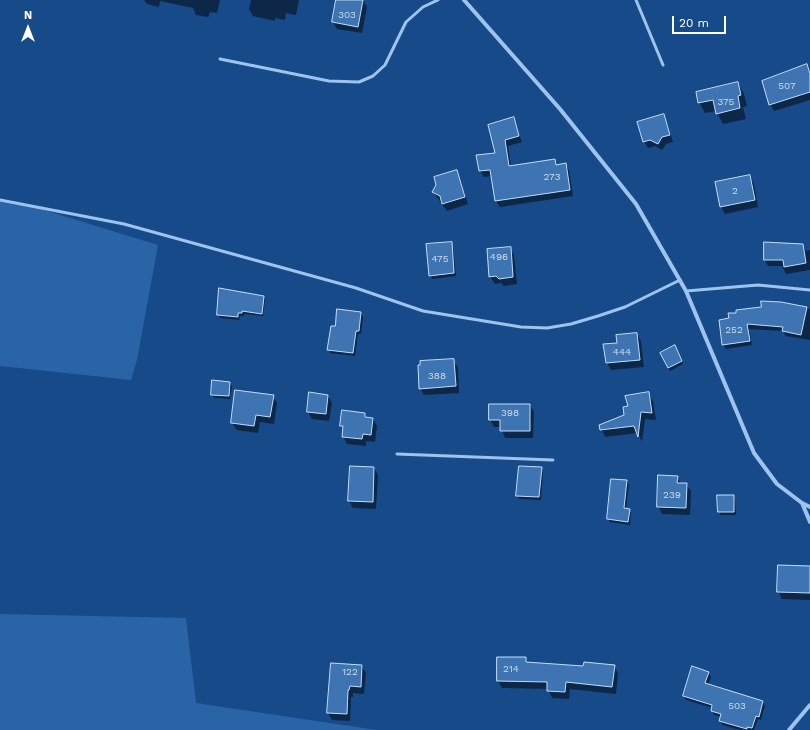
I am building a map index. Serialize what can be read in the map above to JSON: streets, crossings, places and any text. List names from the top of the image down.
{
  "house_numbers": [
    "303",
    "507",
    "375",
    "273",
    "2",
    "496",
    "475",
    "252",
    "444",
    "388",
    "398",
    "239",
    "214",
    "122",
    "503"
  ],
  "scale_bar": "20 m",
  "north": "top"
}
